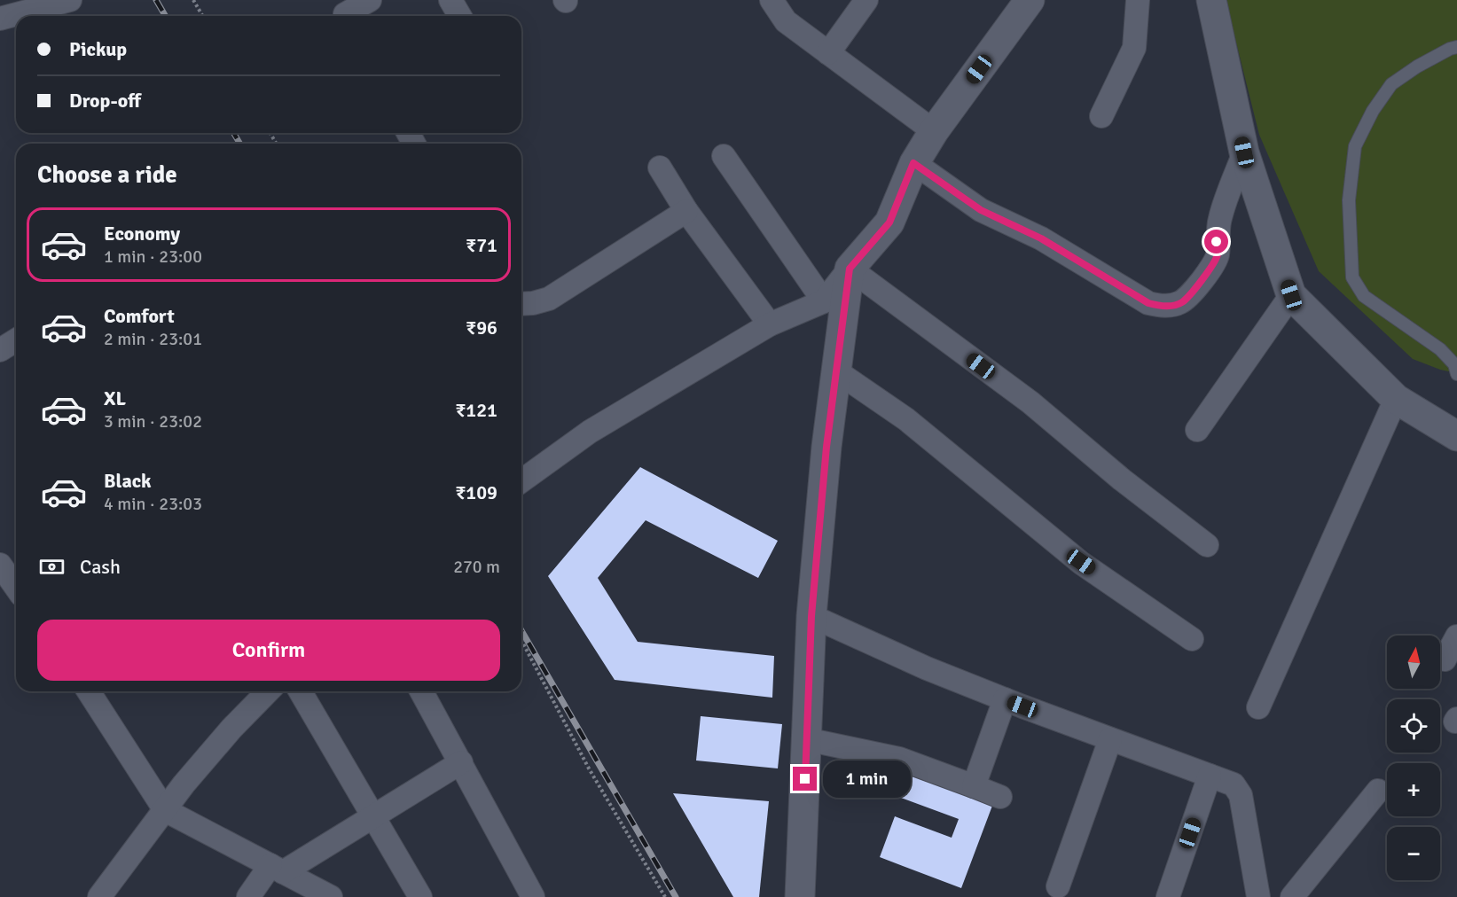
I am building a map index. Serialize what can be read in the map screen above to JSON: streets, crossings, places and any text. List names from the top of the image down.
{
  "north": "top",
  "page": {
    "banner": ["Pickup", "Drop-off"],
    "heading": "Choose a ride",
    "list": [
      {
        "name": "Economy",
        "note": "1 min · 23:00",
        "value": "₹71"
      },
      {
        "name": "Comfort",
        "note": "2 min · 23:01",
        "value": "₹96"
      },
      {
        "name": "XL",
        "note": "3 min · 23:02",
        "value": "₹121"
      },
      {
        "name": "Black",
        "note": "4 min · 23:03",
        "value": "₹109"
      }
    ],
    "pay": ["Cash", "270 m"],
    "buttons": "Confirm",
    "map_buttons": ["+", "−"],
    "bubble": "1 min"
  }
}
